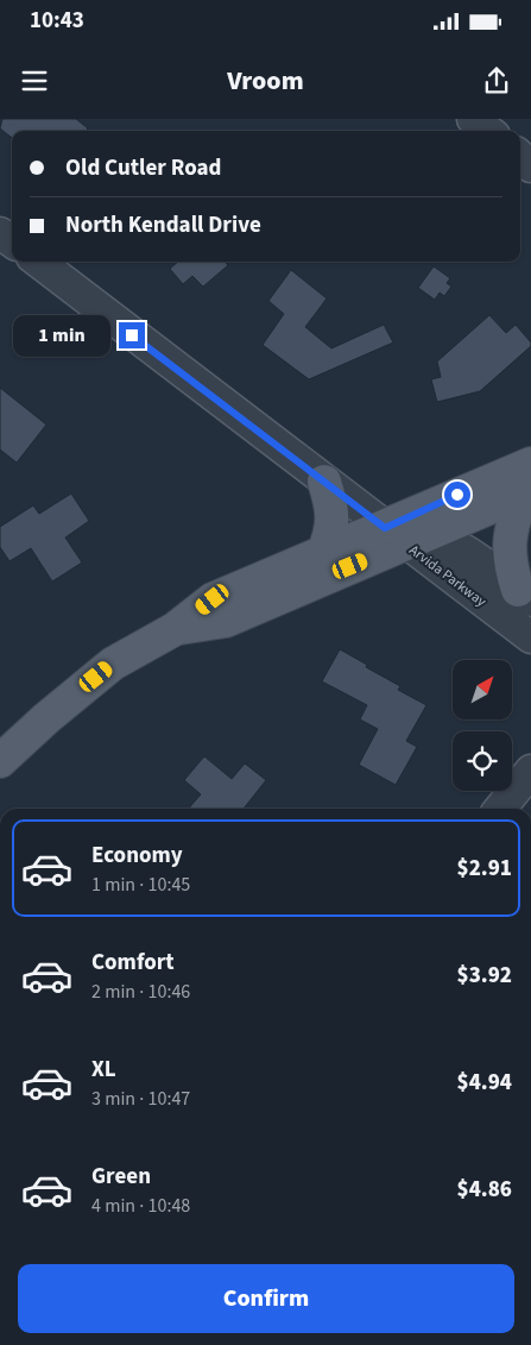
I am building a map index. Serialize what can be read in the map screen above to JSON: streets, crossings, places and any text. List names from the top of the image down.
{
  "streets": {
    "street": ["Arvida Parkway"]
  },
  "north": "top right",
  "page": {
    "status": "10:43",
    "header": "Vroom",
    "banner": ["Old Cutler Road", "North Kendall Drive"],
    "bubble": "1 min",
    "list": [
      {
        "name": "Economy",
        "note": "1 min · 10:45",
        "value": "$2.91"
      },
      {
        "name": "Comfort",
        "note": "2 min · 10:46",
        "value": "$3.92"
      },
      {
        "name": "XL",
        "note": "3 min · 10:47",
        "value": "$4.94"
      },
      {
        "name": "Green",
        "note": "4 min · 10:48",
        "value": "$4.86"
      }
    ],
    "buttons": "Confirm"
  }
}
